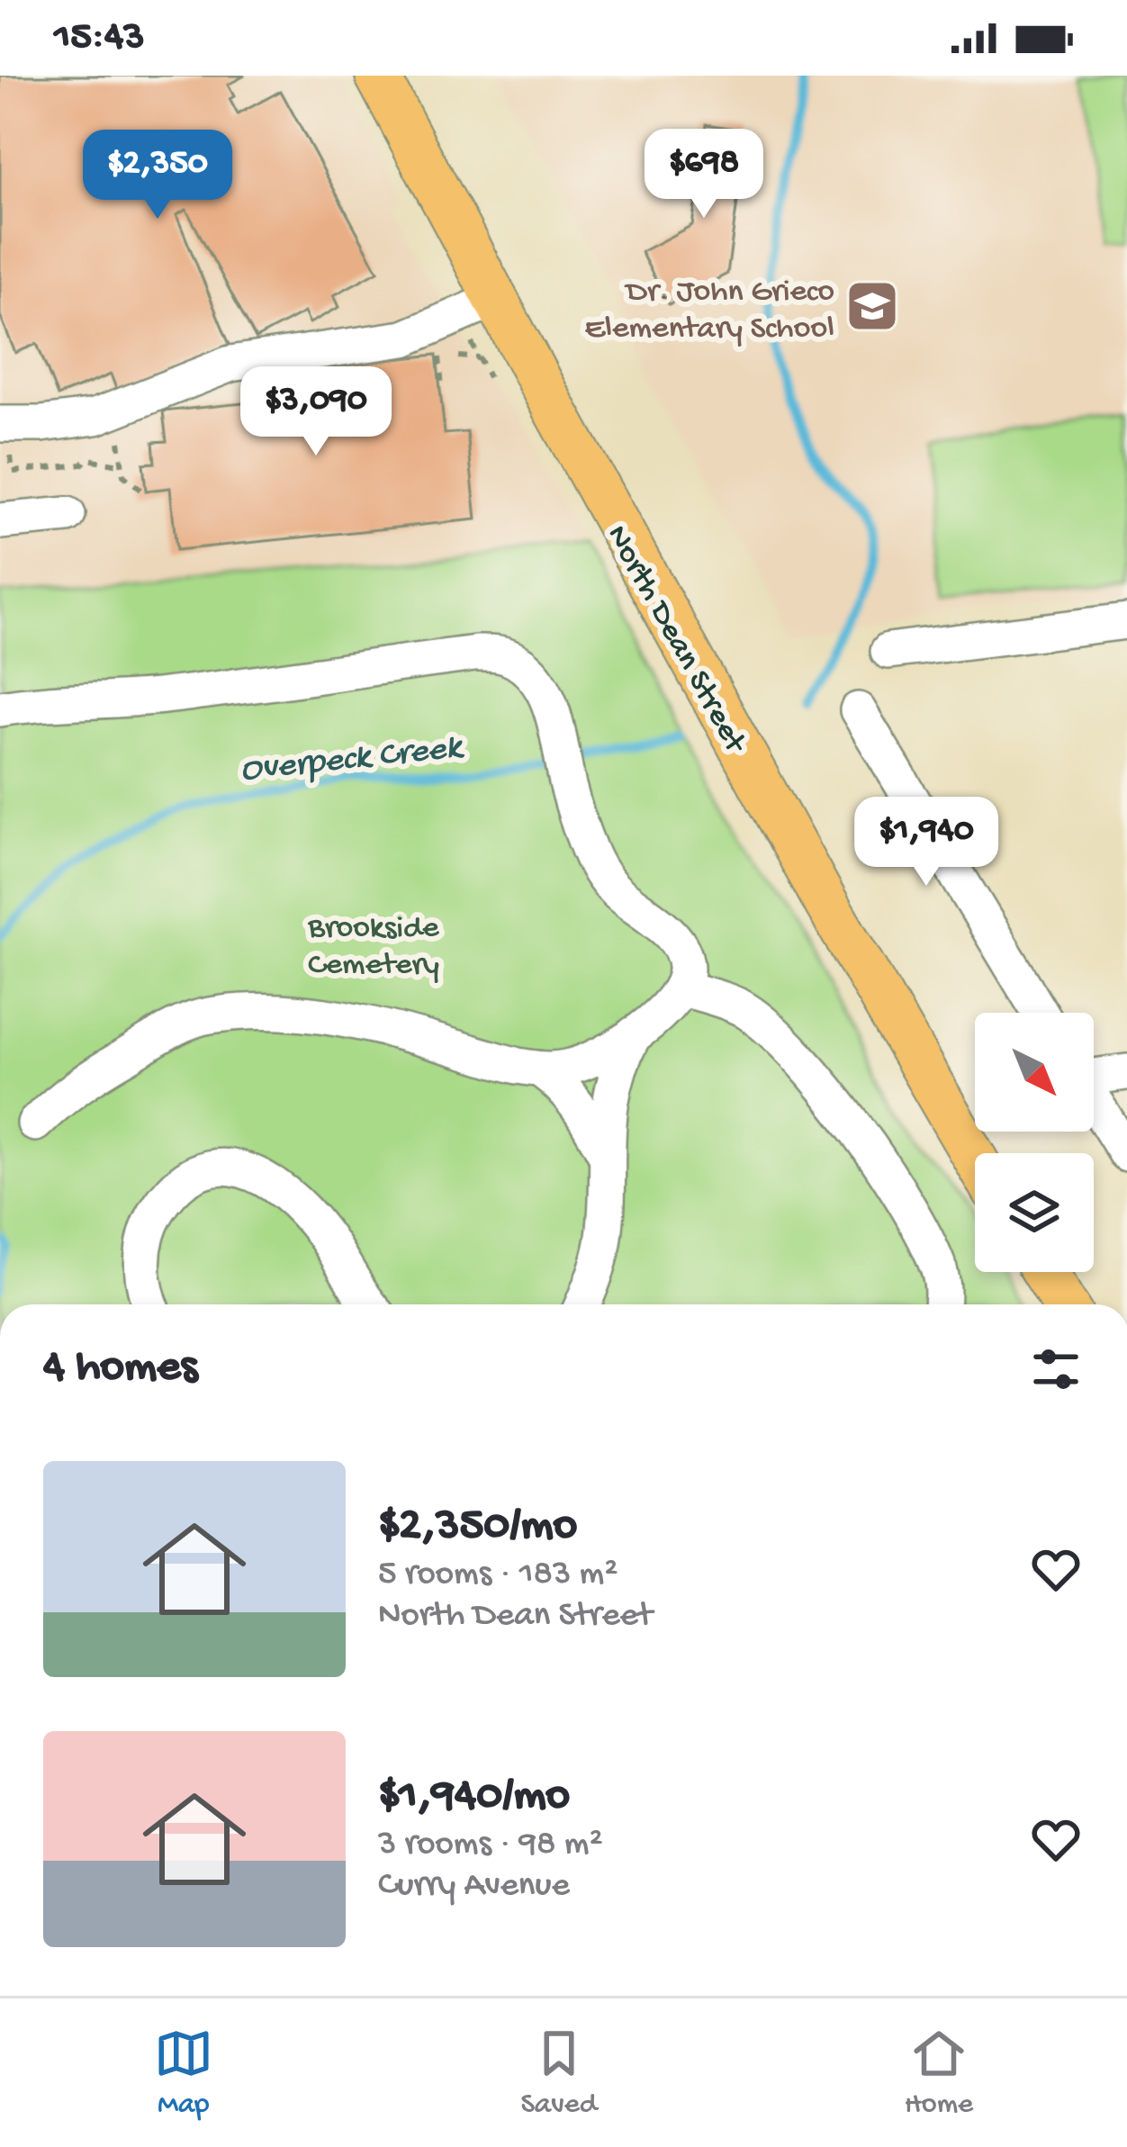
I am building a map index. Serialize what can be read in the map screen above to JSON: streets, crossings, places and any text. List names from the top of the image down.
{
  "streets": {
    "main road": ["North Dean Street"]
  },
  "water": ["Overpeck Creek"],
  "parks": ["Brookside Cemetery"],
  "places": {
    "school or university": ["Dr. John Grieco Elementary School"]
  },
  "north": "bottom right",
  "page": {
    "status": "15:43",
    "price": [
      "$698",
      "$2,350",
      "$3,090",
      "$1,940"
    ],
    "heading": "4 homes",
    "list": [
      {
        "name": "$2,350/mo",
        "note": "5 rooms · 183 m² · North Dean Street"
      },
      {
        "name": "$1,940/mo",
        "note": "3 rooms · 98 m² · Curry Avenue"
      }
    ],
    "tabs": ["Map", "Saved", "Home"]
  }
}
